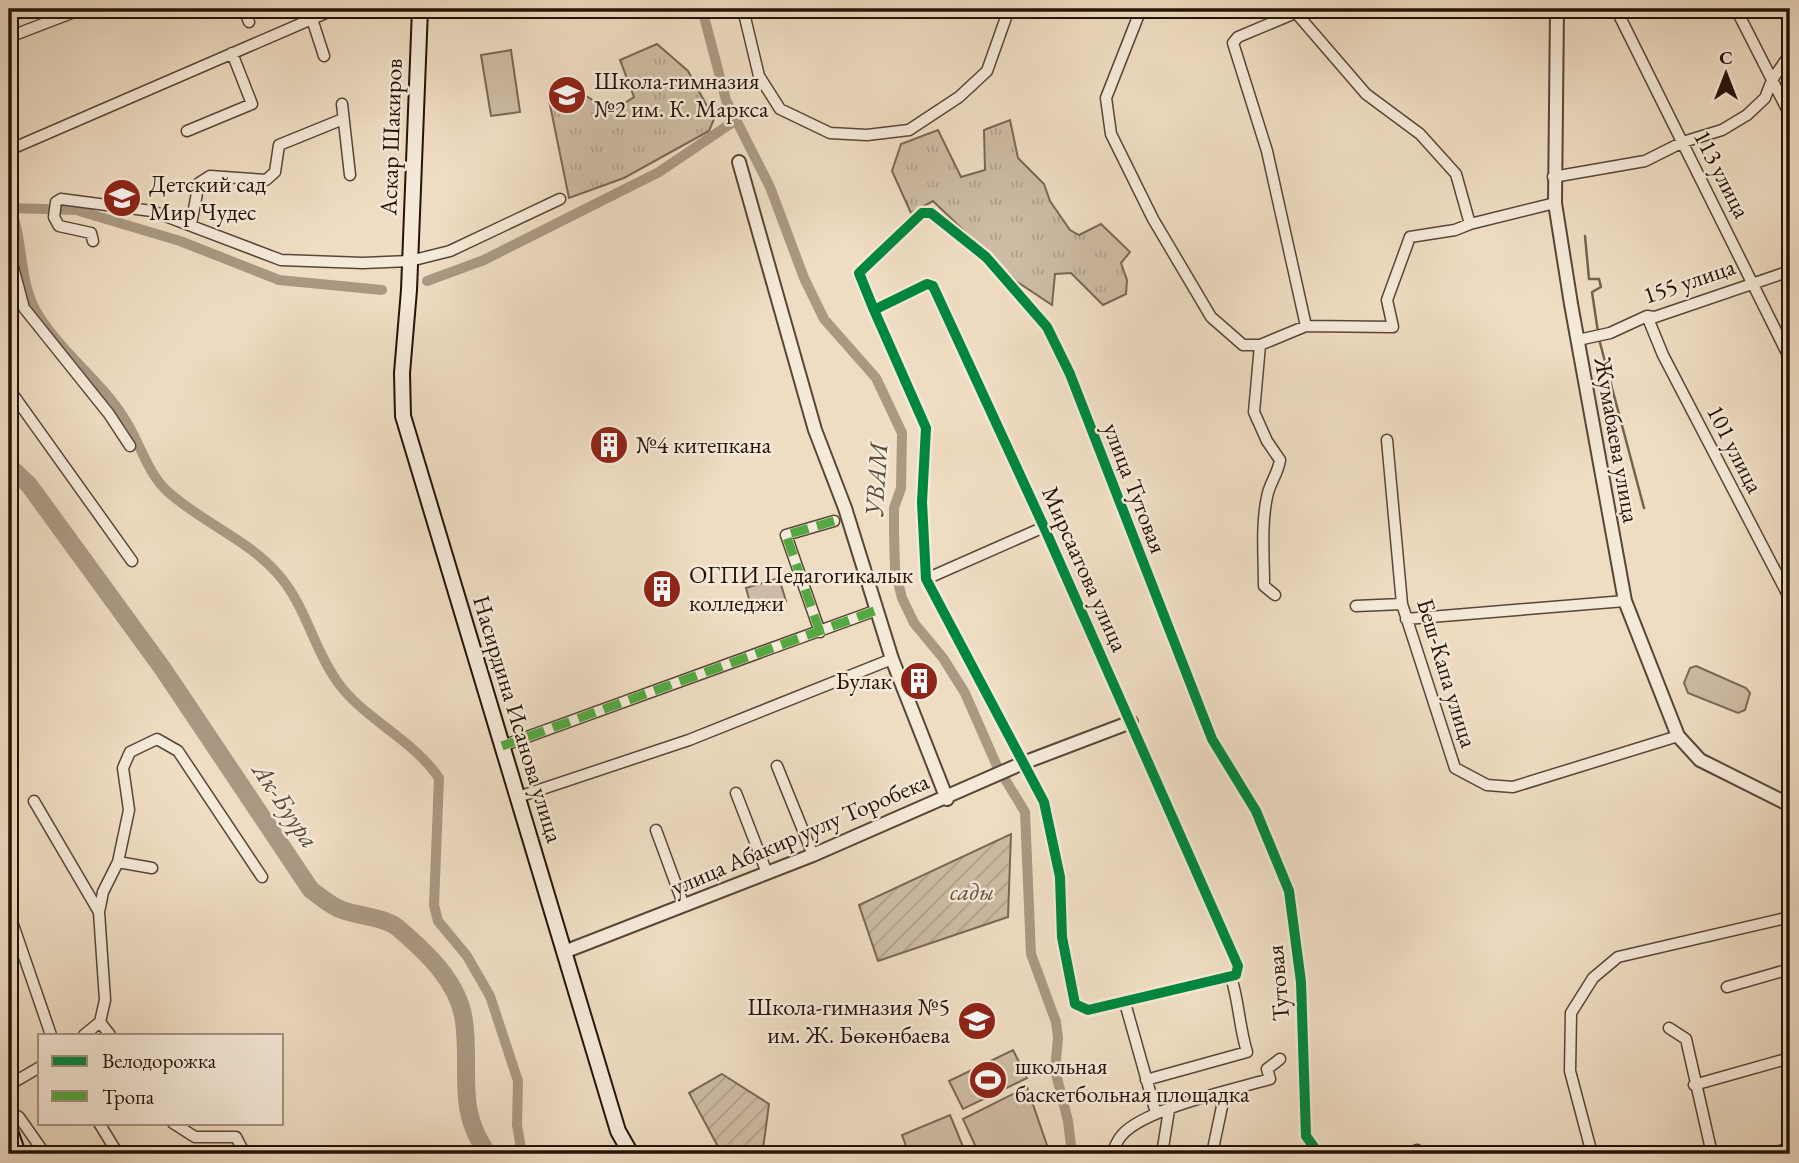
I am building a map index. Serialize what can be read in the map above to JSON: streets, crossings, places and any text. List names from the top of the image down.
{
  "streets": {
    "main road": ["Аскар Шакиров", "Насирдина Исанова улица"],
    "street": [
      "113 улица",
      "155 улица",
      "Жумабаева улица",
      "101 улица",
      "улица Тутовая",
      "Мирсаатова улица",
      "Беш-Капа улица",
      "улица Абакир уулу Торобека",
      "Тутовая"
    ]
  },
  "crossings": [
    ["Аскар Шакиров", "Насирдина Исанова улица"],
    ["113 улица", "155 улица"],
    ["155 улица", "Жумабаева улица"],
    ["155 улица", "101 улица"],
    ["Жумабаева улица", "Беш-Капа улица"],
    ["улица Тутовая", "Мирсаатова улица"],
    ["улица Тутовая", "Тутовая"],
    ["Насирдина Исанова улица", "улица Абакир уулу Торобека"]
  ],
  "water": ["УВАМ", "Ак-Буура"],
  "parks": ["сады"],
  "places": {
    "school or university": ["Школа-гимназия №2 им. К. Маркса", "Детский сад Мир Чудес", "Школа-гимназия №5 им. Ж. Бөкөнбаева"],
    "building": ["№4 китепкана", "ОГПИ Педагогикалык колледжи", "Булак"],
    "sports": ["школьная баскетбольная площадка"]
  },
  "legend": ["Велодорожка", "Тропа"],
  "north": "top"
}
